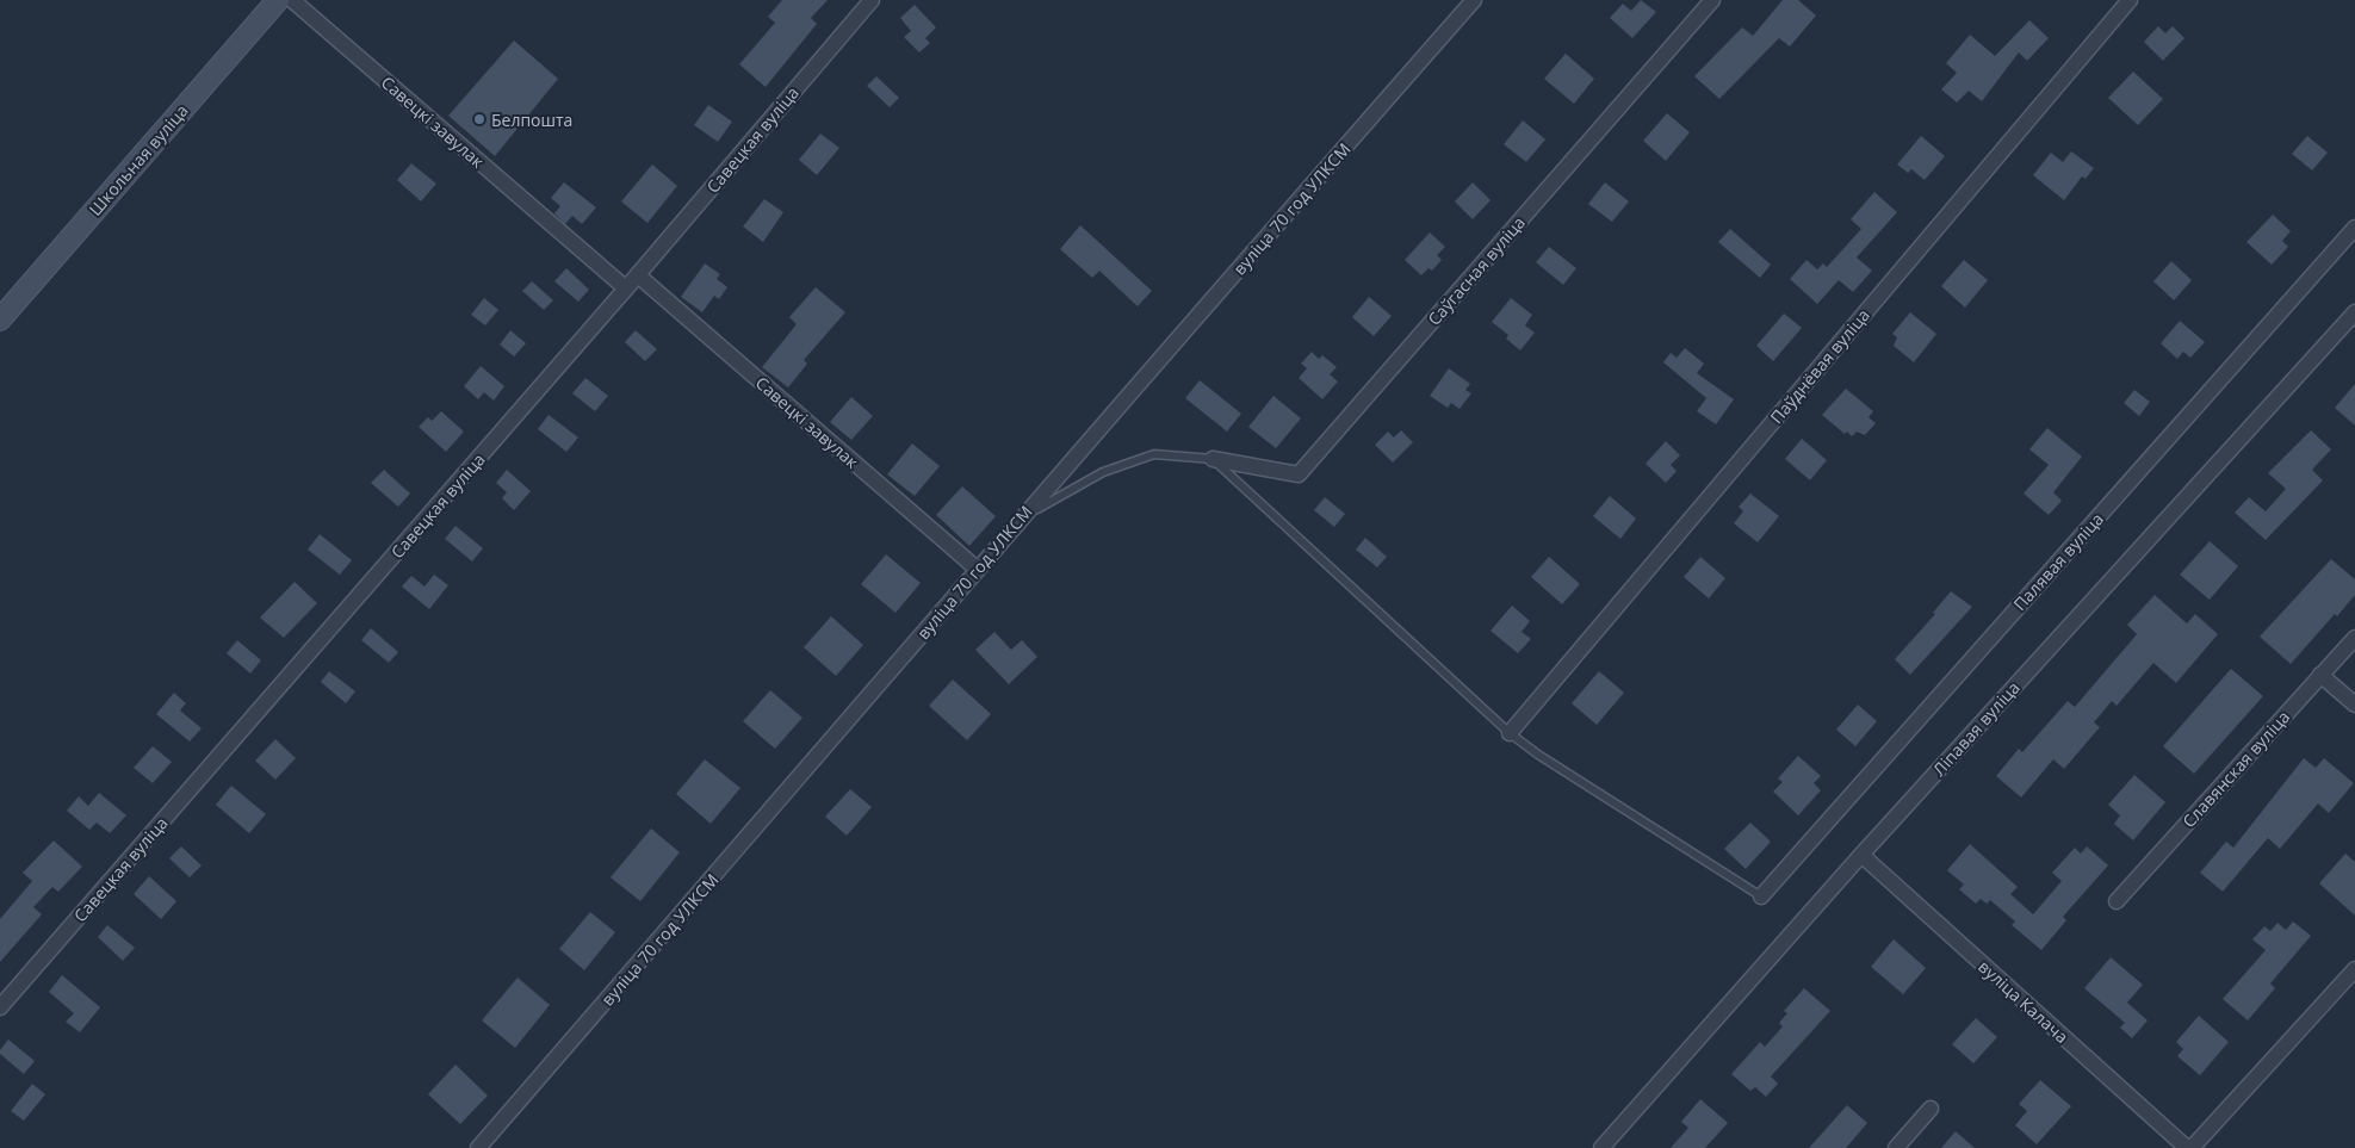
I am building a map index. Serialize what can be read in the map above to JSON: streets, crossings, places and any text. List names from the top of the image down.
{
  "streets": {
    "street": [
      "Савецкі завулак",
      "Савецкая вуліца",
      "Школьная вуліца",
      "вуліца 70 год УЛКСМ",
      "Саўгасная вуліца",
      "Паўднёвая вуліца",
      "Палявая вуліца",
      "Ліпавая вуліца",
      "Славянская вуліца",
      "вуліца Калача"
    ]
  },
  "crossings": [
    ["Савецкі завулак", "Савецкая вуліца"],
    ["Савецкі завулак", "вуліца 70 год УЛКСМ"],
    ["Ліпавая вуліца", "вуліца Калача"]
  ],
  "places": ["Белпошта"]
}
